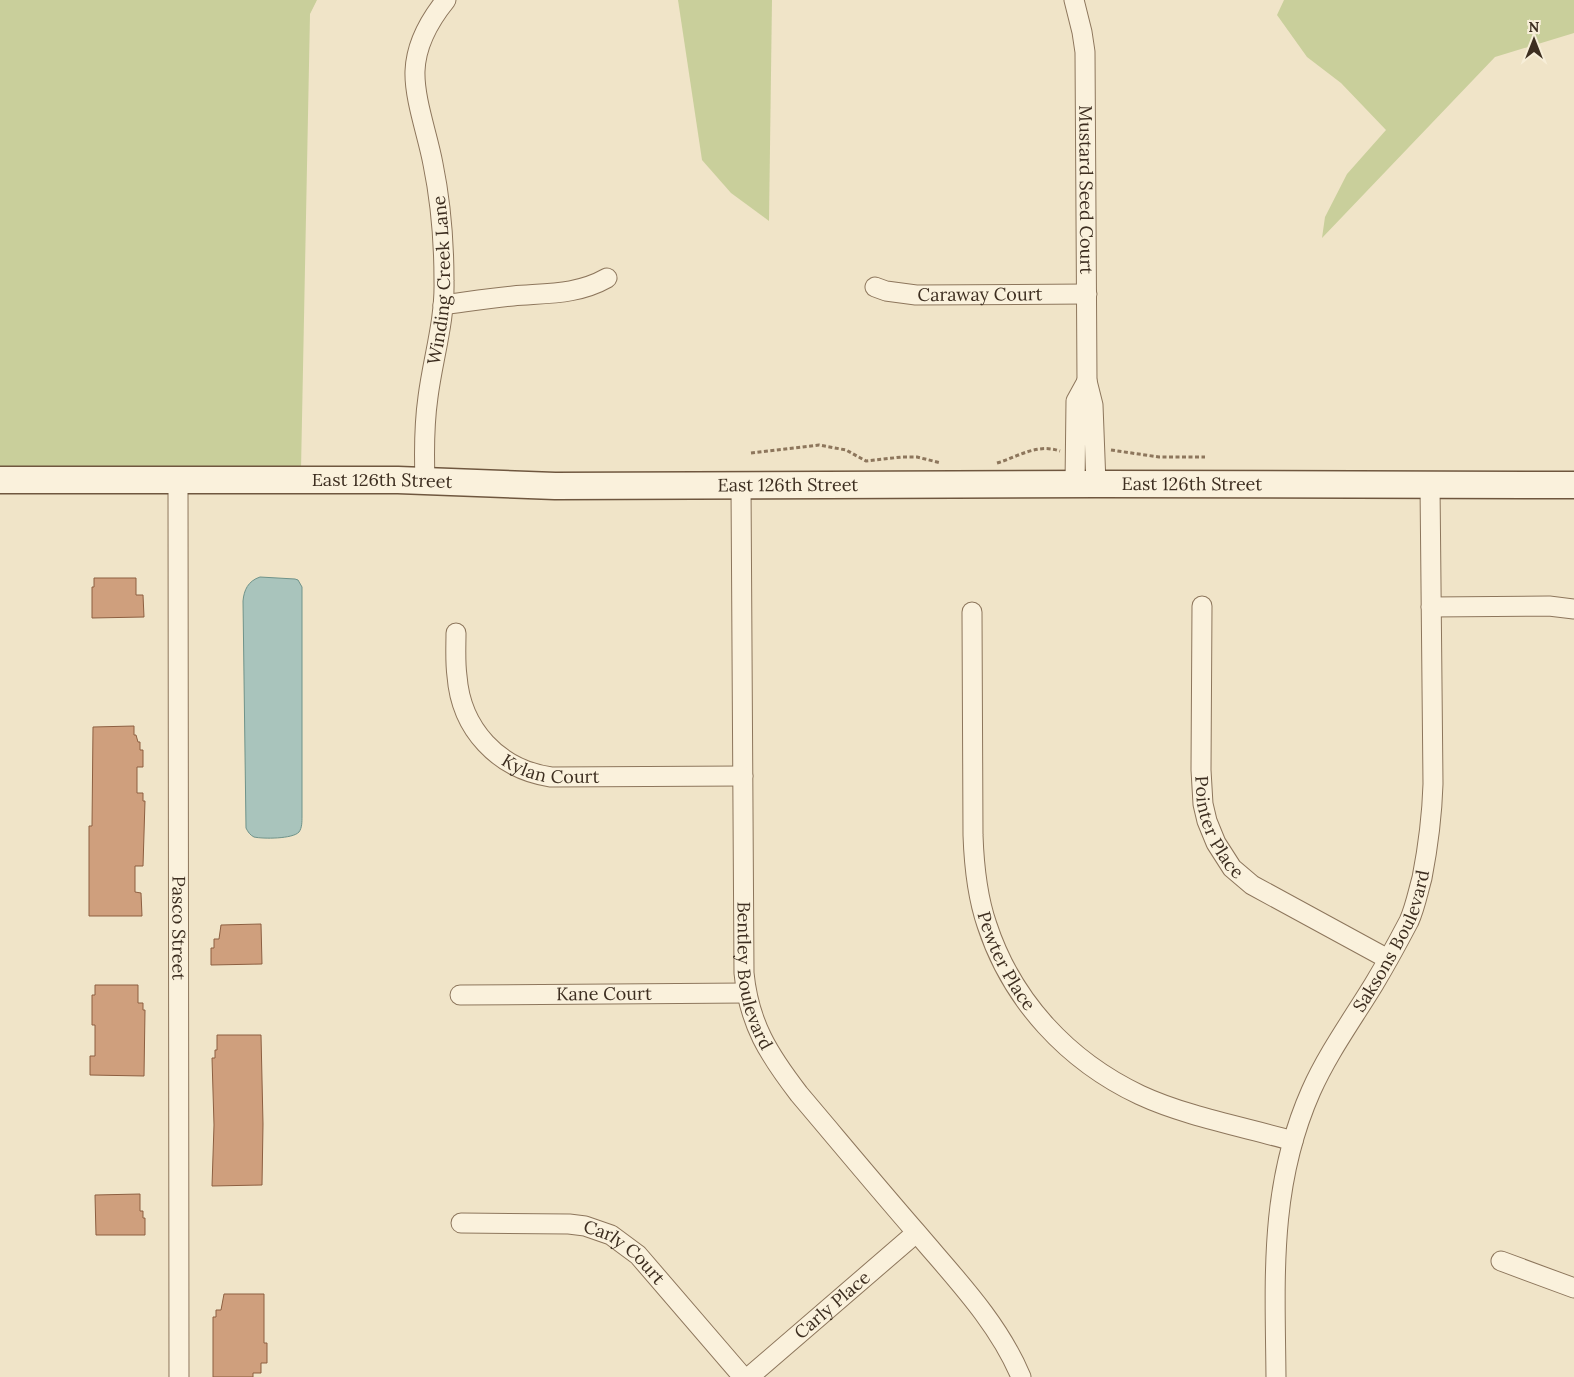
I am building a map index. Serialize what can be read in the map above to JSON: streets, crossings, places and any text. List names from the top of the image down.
{
  "streets": {
    "main road": ["East 126th Street"],
    "street": [
      "Mustard Seed Court",
      "Winding Creek Lane",
      "Caraway Court",
      "Kylan Court",
      "Pointer Place",
      "Pasco Street",
      "Saksons Boulevard",
      "Pewter Place",
      "Bentley Boulevard",
      "Kane Court",
      "Carly Court",
      "Carly Place"
    ]
  },
  "crossings": [
    ["Mustard Seed Court", "Caraway Court"],
    ["Mustard Seed Court", "East 126th Street"],
    ["Winding Creek Lane", "East 126th Street"],
    ["East 126th Street", "Pasco Street"],
    ["East 126th Street", "Saksons Boulevard"],
    ["East 126th Street", "Bentley Boulevard"],
    ["Kylan Court", "Bentley Boulevard"],
    ["Pointer Place", "Saksons Boulevard"],
    ["Saksons Boulevard", "Pewter Place"],
    ["Bentley Boulevard", "Kane Court"],
    ["Bentley Boulevard", "Carly Place"]
  ],
  "north": "top"
}
